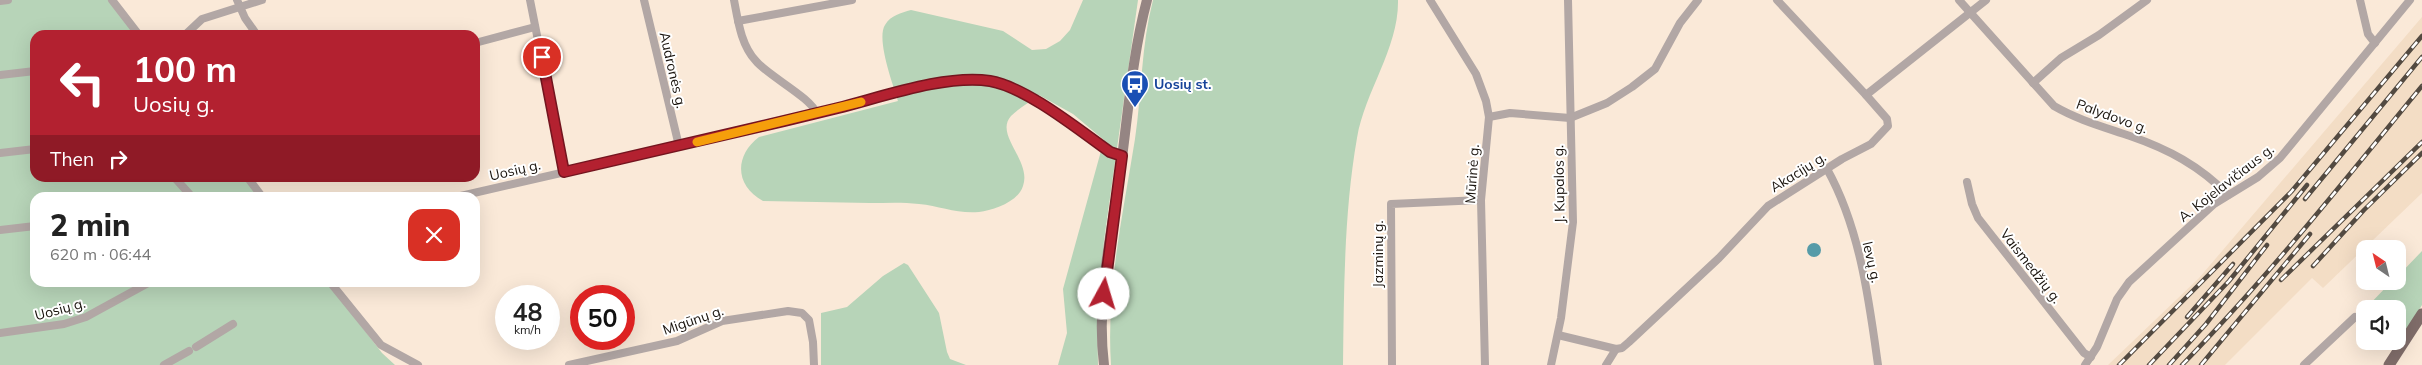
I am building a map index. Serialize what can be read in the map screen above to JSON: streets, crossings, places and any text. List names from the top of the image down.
{
  "streets": {
    "street": [
      "Audronės g.",
      "Palydovo g.",
      "Uosių g.",
      "Akacijų g.",
      "Mūrinė g.",
      "A. Kojelavičiaus g.",
      "J. Kupalos g.",
      "Jazminų g.",
      "Ievų g.",
      "Vaismedžių g.",
      "Migūnų g."
    ]
  },
  "crossings": [
    ["Audronės g.", "Uosių g."],
    ["Palydovo g.", "A. Kojelavičiaus g."],
    ["Akacijų g.", "Ievų g."],
    ["Mūrinė g.", "Jazminų g."],
    ["A. Kojelavičiaus g.", "Vaismedžių g."]
  ],
  "places": {
    "bus stop": ["Uosių st."]
  },
  "north": "top left",
  "page": {
    "turn": ["100 m", "Uosių g."],
    "then": "Then",
    "heading": ["2 min", "620 m · 06:44"],
    "speed": "48 km/h",
    "limit": "50"
  }
}
